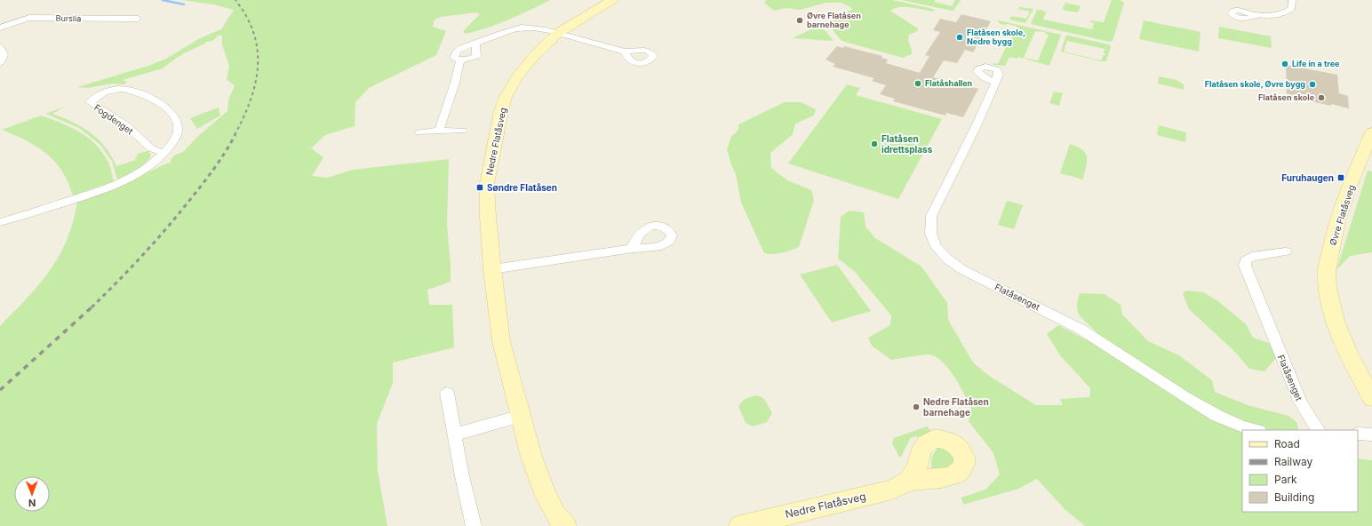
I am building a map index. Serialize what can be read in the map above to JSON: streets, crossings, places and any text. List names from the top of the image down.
{
  "streets": {
    "street": [
      "Burslia",
      "Fogdenget",
      "Nedre Flatåsveg",
      "Øvre Flatåsveg",
      "Flatåsenget"
    ]
  },
  "places": {
    "other": [
      "Øvre Flatåsen barnehage",
      "Flatåsen skole, Nedre bygg",
      "Life in a tree",
      "Flatåshallen",
      "Flatåsen skole, Øvre bygg",
      "Flatåsen skole",
      "Flatåsen idrettsplass",
      "Nedre Flatåsen barnehage"
    ],
    "transit": ["Furuhaugen", "Søndre Flatåsen"]
  },
  "legend": [
    "Road",
    "Railway",
    "Park",
    "Building"
  ],
  "north": "bottom"
}
